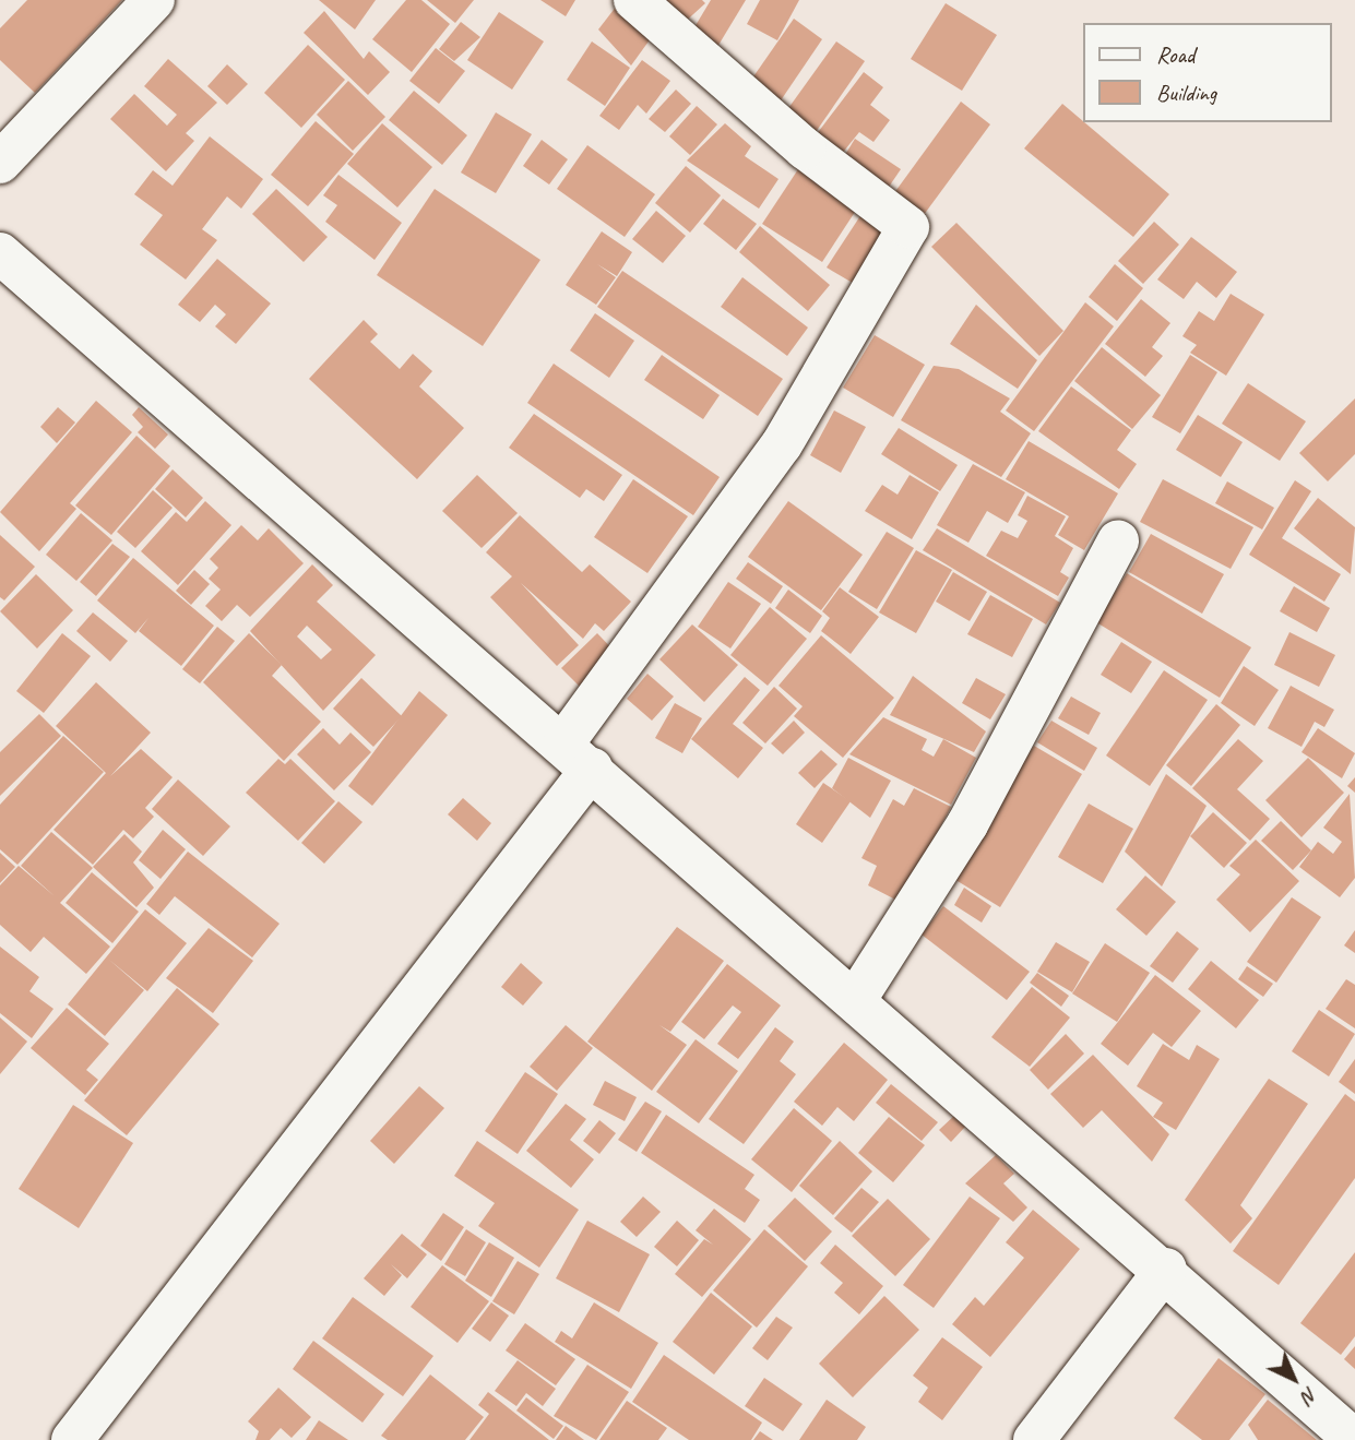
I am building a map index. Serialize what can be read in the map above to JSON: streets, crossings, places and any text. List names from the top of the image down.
{
  "legend": ["Road", "Building"],
  "north": "bottom right"
}
